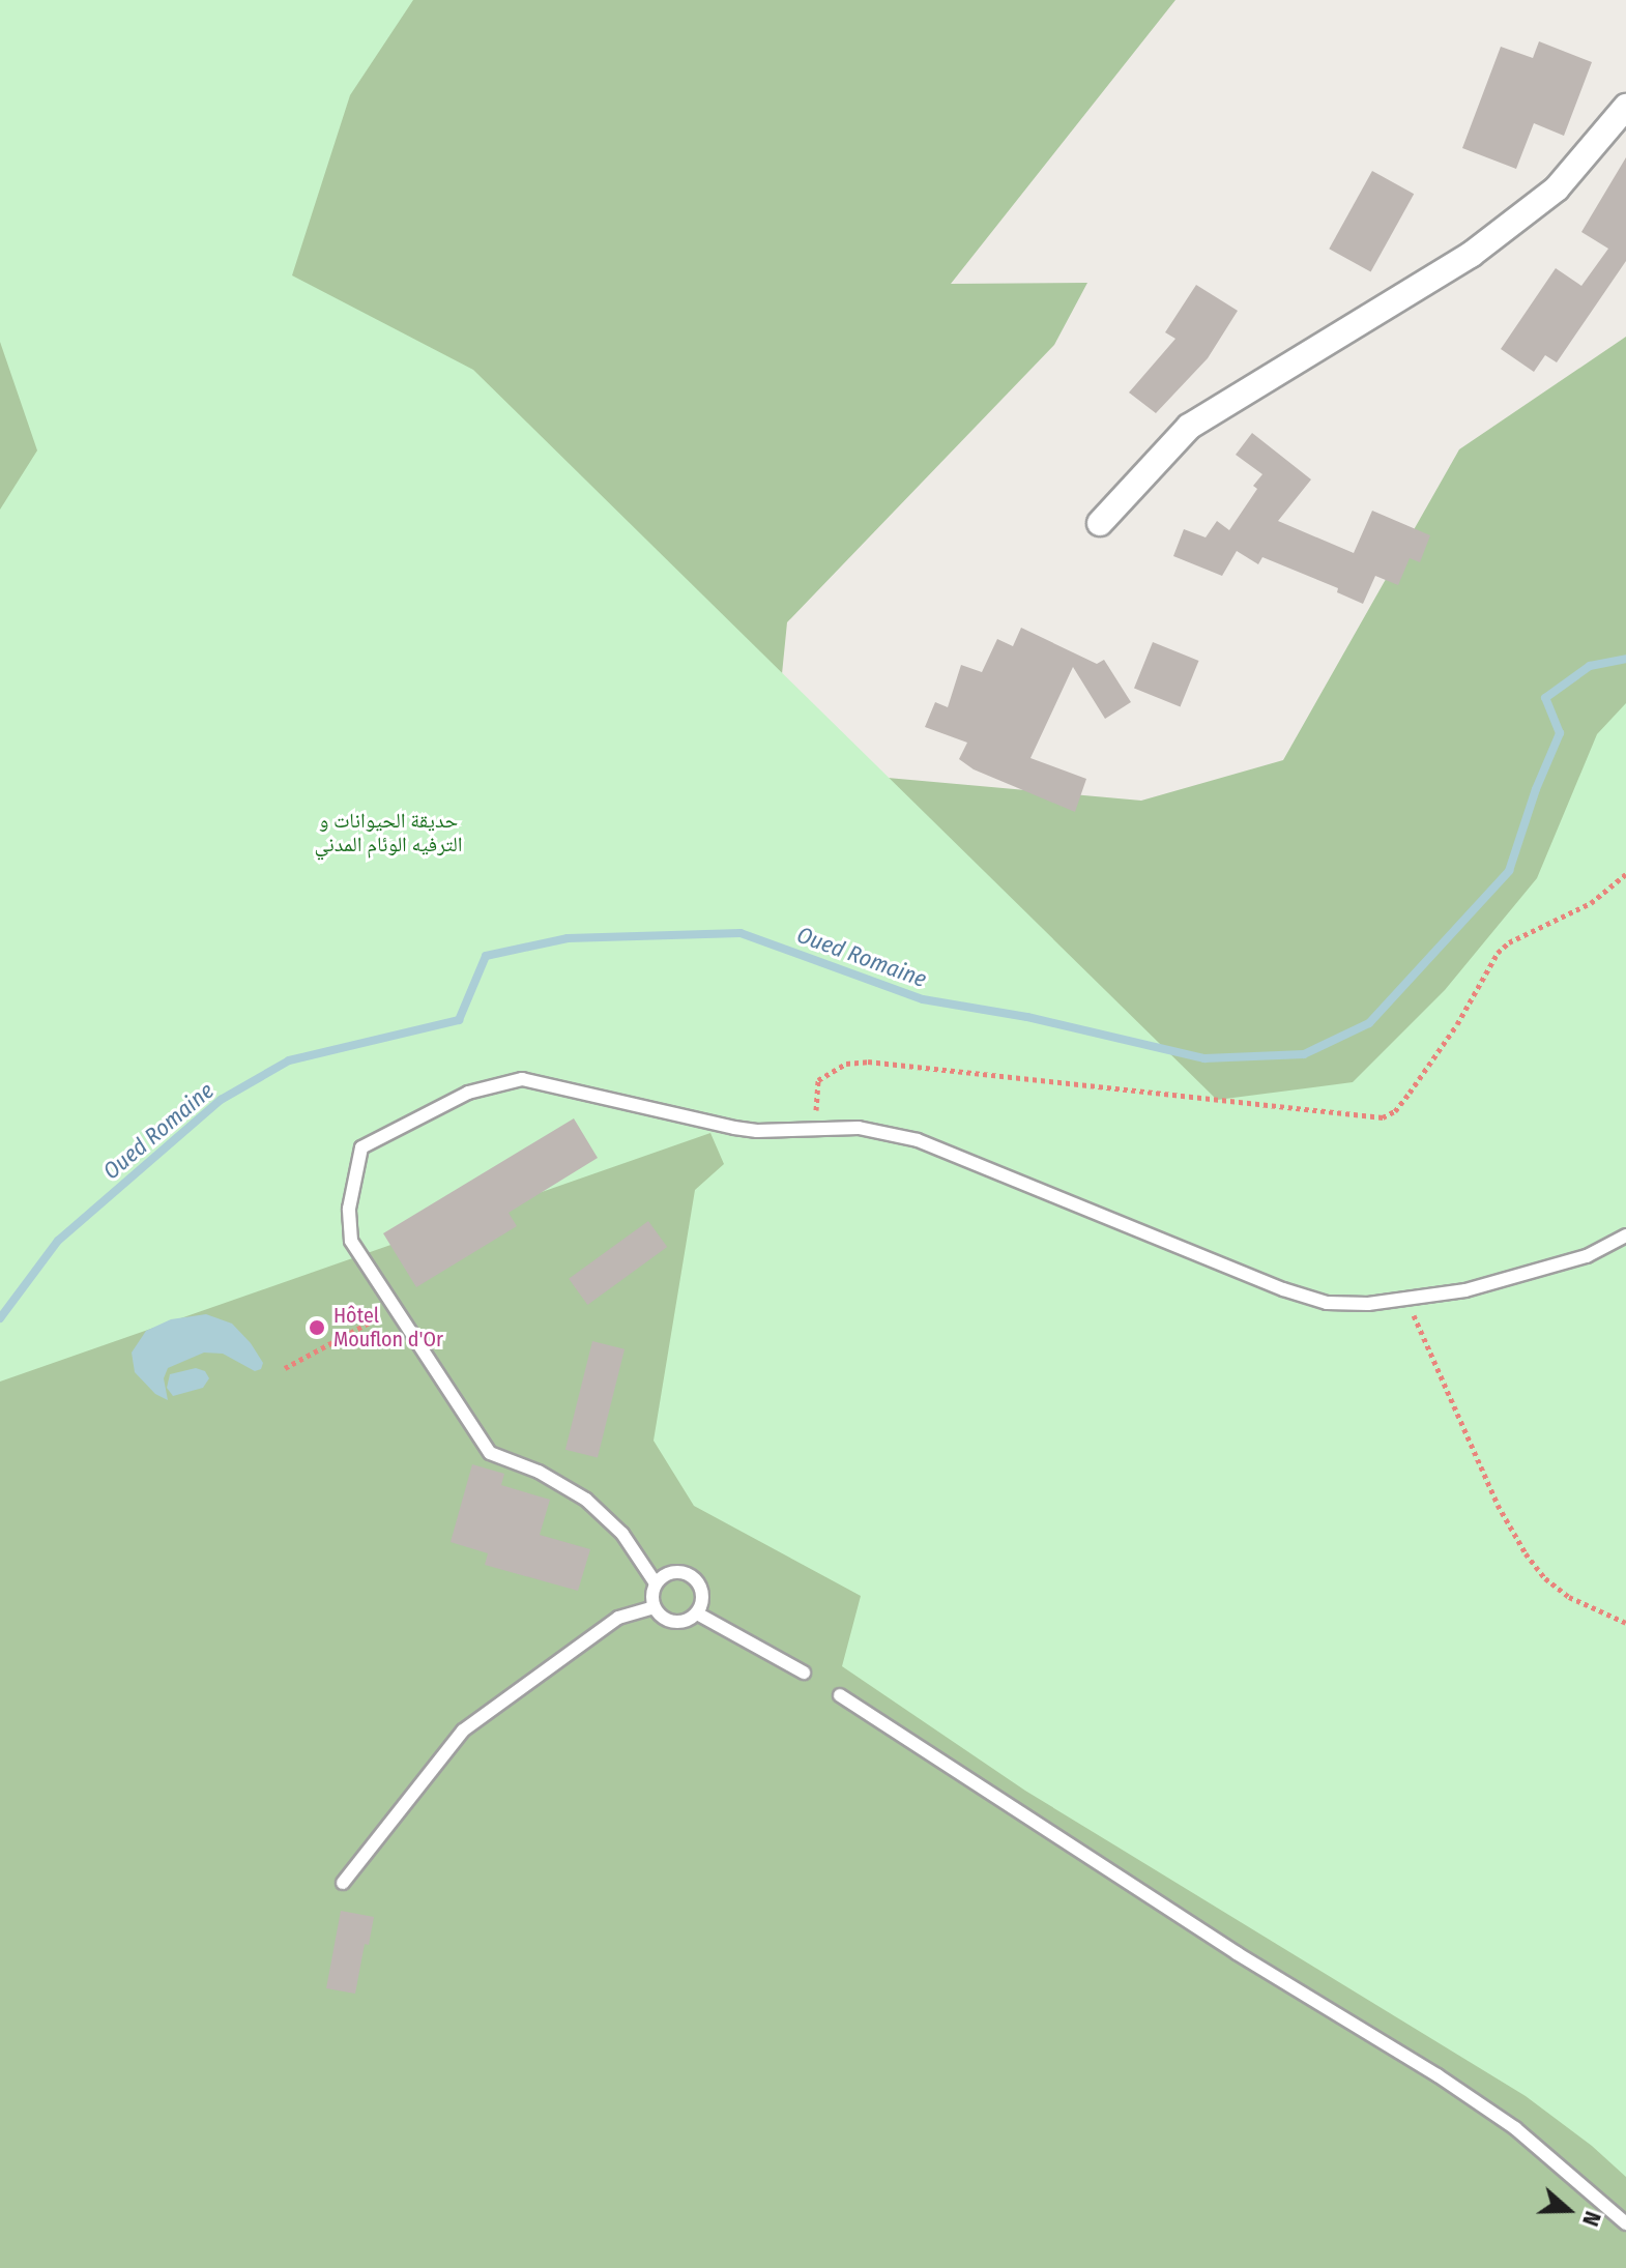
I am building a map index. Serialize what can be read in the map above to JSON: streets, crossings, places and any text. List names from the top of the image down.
{
  "water": ["Oued Romaine"],
  "parks": ["حديقة الحيوانات و الترفيه الوئام المدني"],
  "places": ["Hôtel Mouflon d'Or"],
  "north": "right"
}
